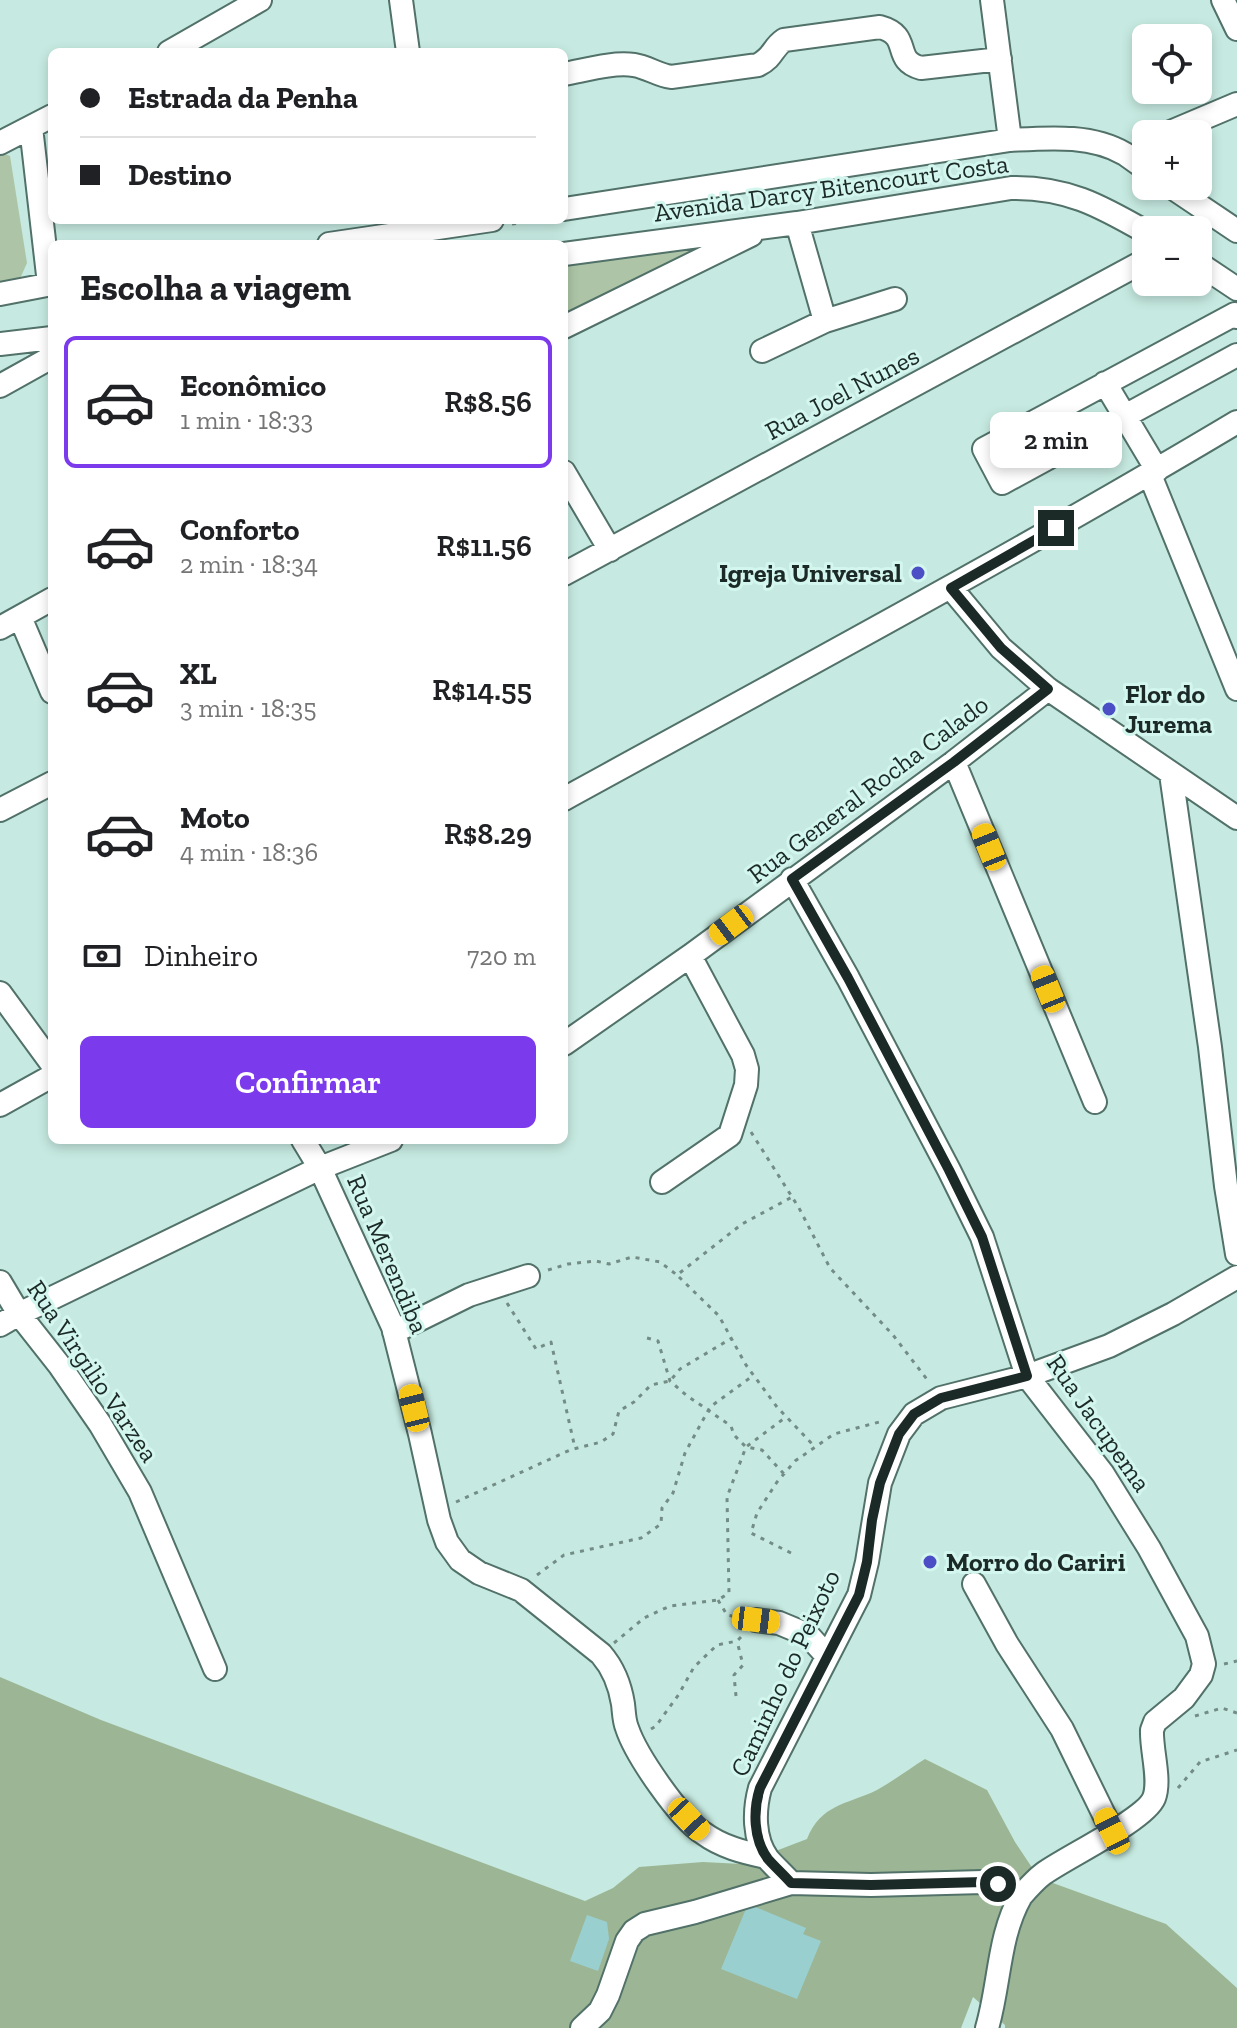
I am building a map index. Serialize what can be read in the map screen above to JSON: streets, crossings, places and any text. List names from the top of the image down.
{
  "streets": {
    "street": [
      "Avenida Darcy Bitencourt Costa",
      "Rua Joel Nunes",
      "Rua General Rocha Calado",
      "Rua Merendiba",
      "Rua Virgilio Varzea",
      "Rua Jacupema",
      "Caminho do Peixoto"
    ]
  },
  "crossings": [
    ["Rua General Rocha Calado", "Rua Jacupema"],
    ["Rua Merendiba", "Caminho do Peixoto"],
    ["Rua Jacupema", "Caminho do Peixoto"]
  ],
  "places": ["Igreja Universal", "Flor do Jurema", "Morro do Cariri"],
  "page": {
    "map_buttons": ["+", "−"],
    "banner": ["Estrada da Penha", "Destino"],
    "heading": "Escolha a viagem",
    "list": [
      {
        "name": "Econômico",
        "note": "1 min · 18:33",
        "value": "R$8.56"
      },
      {
        "name": "Conforto",
        "note": "2 min · 18:34",
        "value": "R$11.56"
      },
      {
        "name": "XL",
        "note": "3 min · 18:35",
        "value": "R$14.55"
      },
      {
        "name": "Moto",
        "note": "4 min · 18:36",
        "value": "R$8.29"
      }
    ],
    "bubble": "2 min",
    "pay": ["Dinheiro", "720 m"],
    "buttons": "Confirmar"
  }
}
